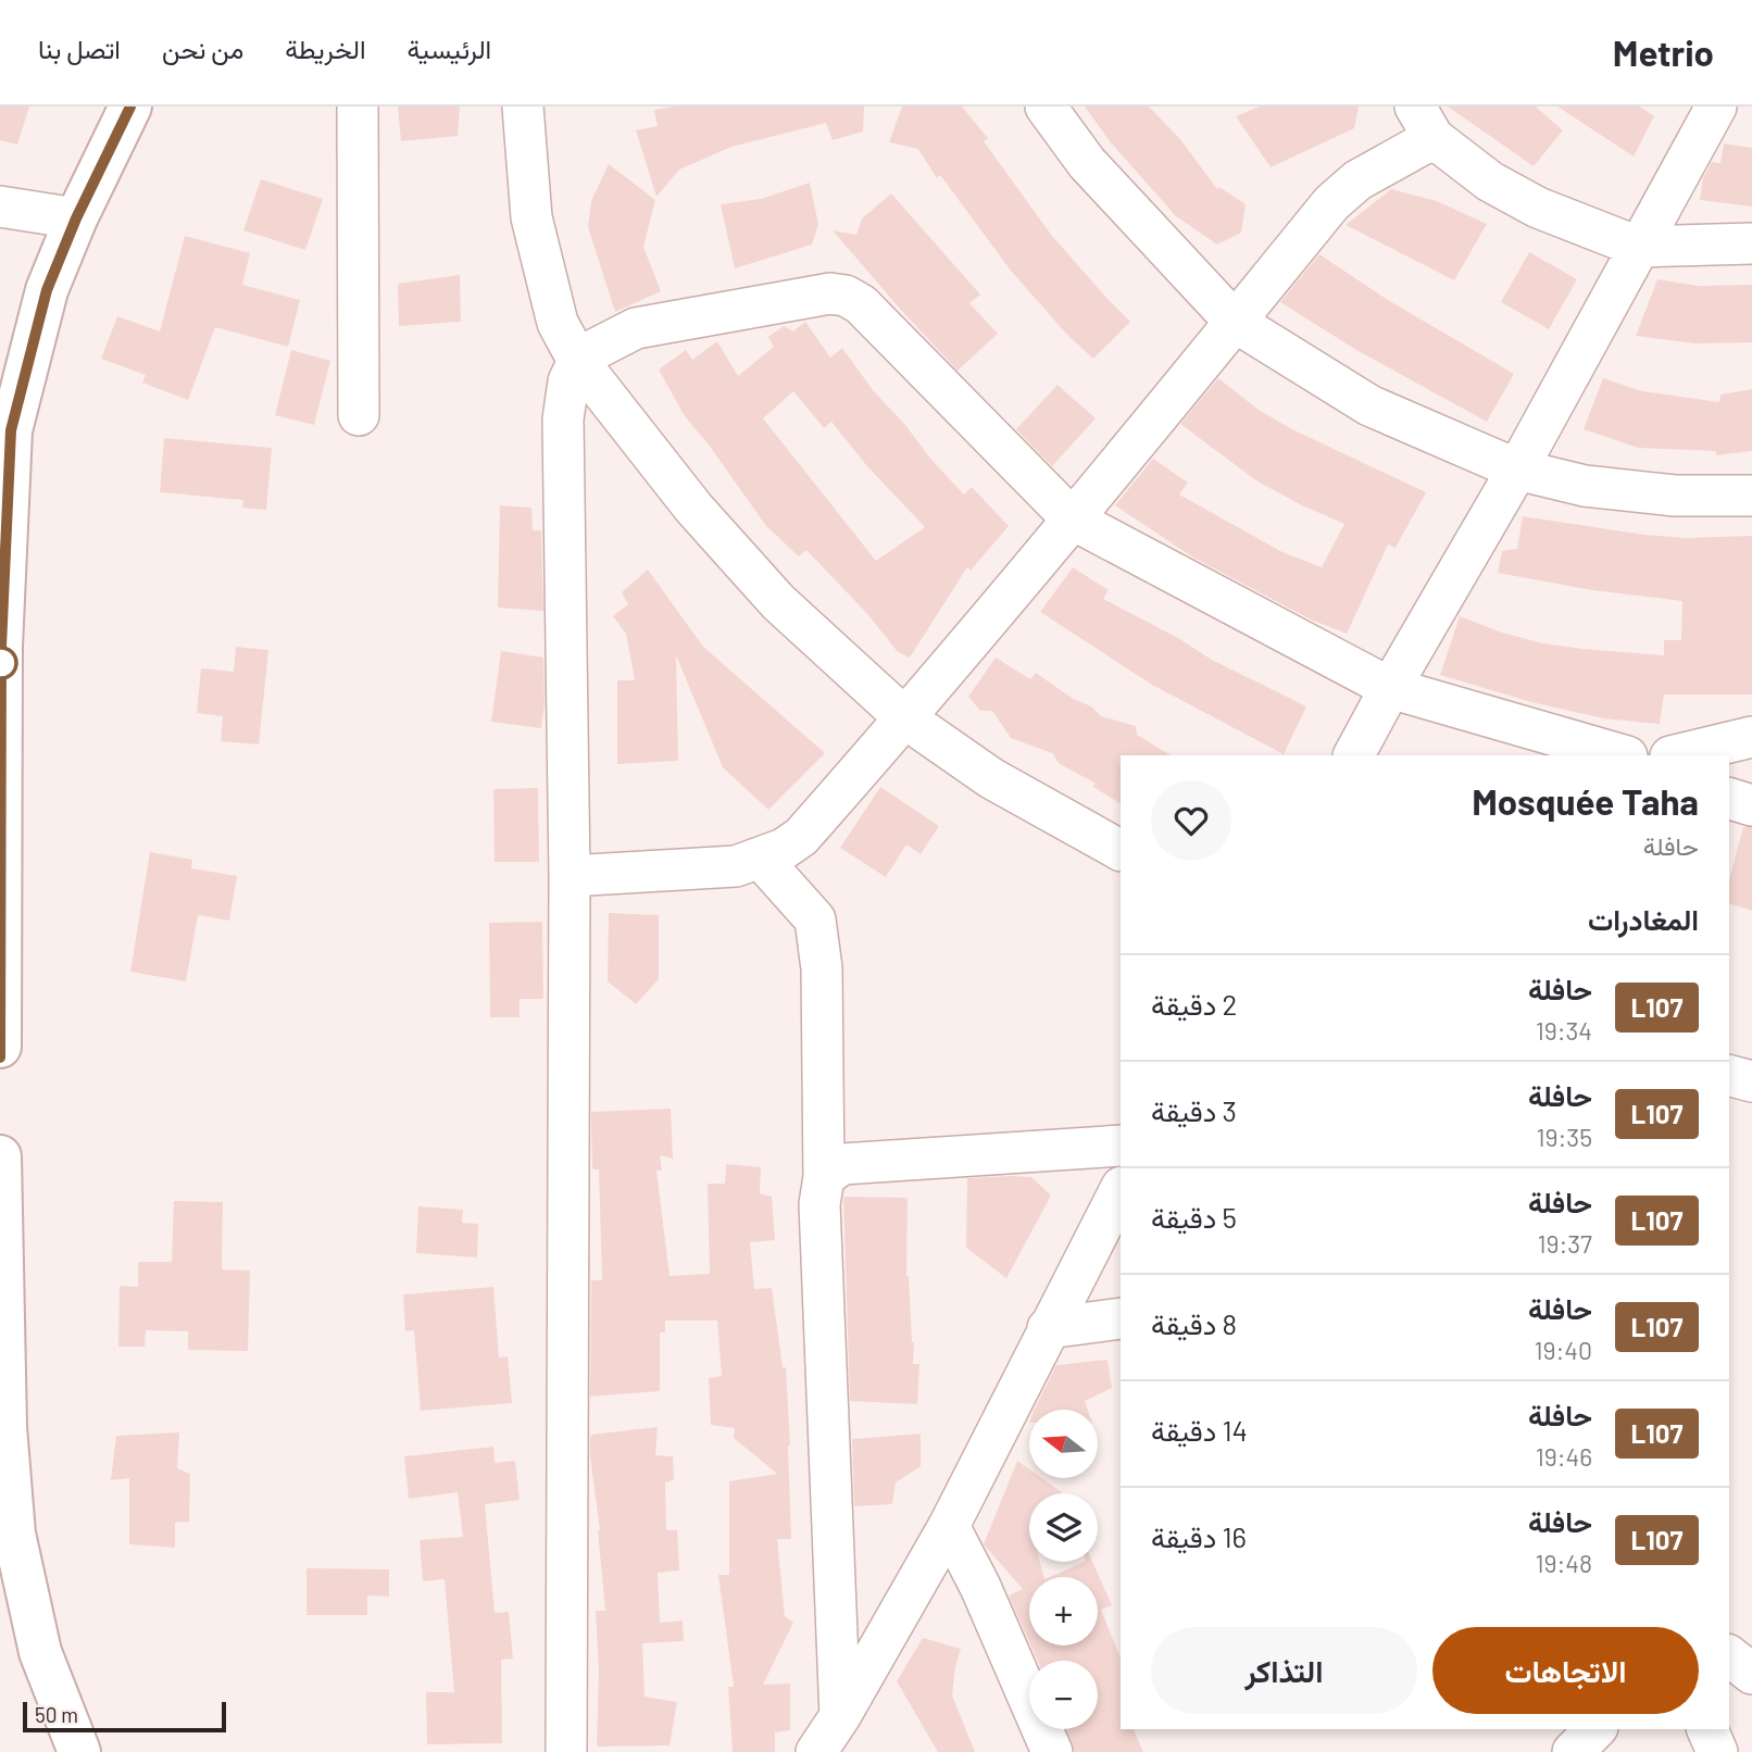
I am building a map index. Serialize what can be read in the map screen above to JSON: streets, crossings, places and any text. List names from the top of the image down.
{
  "lines": ["bus line L107"],
  "scale_bar": "50 m",
  "north": "left",
  "page": {
    "header": "Metrio",
    "nav": [
      "الرئيسية",
      "الخريطة",
      "من نحن",
      "اتصل بنا"
    ],
    "heading": [
      ["Mosquée Taha", "حافلة"],
      "المغادرات"
    ],
    "list": [
      {
        "mark": "L107",
        "name": "حافلة",
        "note": "19:34",
        "value": "2 دقيقة"
      },
      {
        "mark": "L107",
        "name": "حافلة",
        "note": "19:35",
        "value": "3 دقيقة"
      },
      {
        "mark": "L107",
        "name": "حافلة",
        "note": "19:37",
        "value": "5 دقيقة"
      },
      {
        "mark": "L107",
        "name": "حافلة",
        "note": "19:40",
        "value": "8 دقيقة"
      },
      {
        "mark": "L107",
        "name": "حافلة",
        "note": "19:46",
        "value": "14 دقيقة"
      },
      {
        "mark": "L107",
        "name": "حافلة",
        "note": "19:48",
        "value": "16 دقيقة"
      }
    ],
    "map_buttons": ["+", "−"],
    "buttons": ["الاتجاهات", "التذاكر"],
    "scale": "50 m"
  }
}
